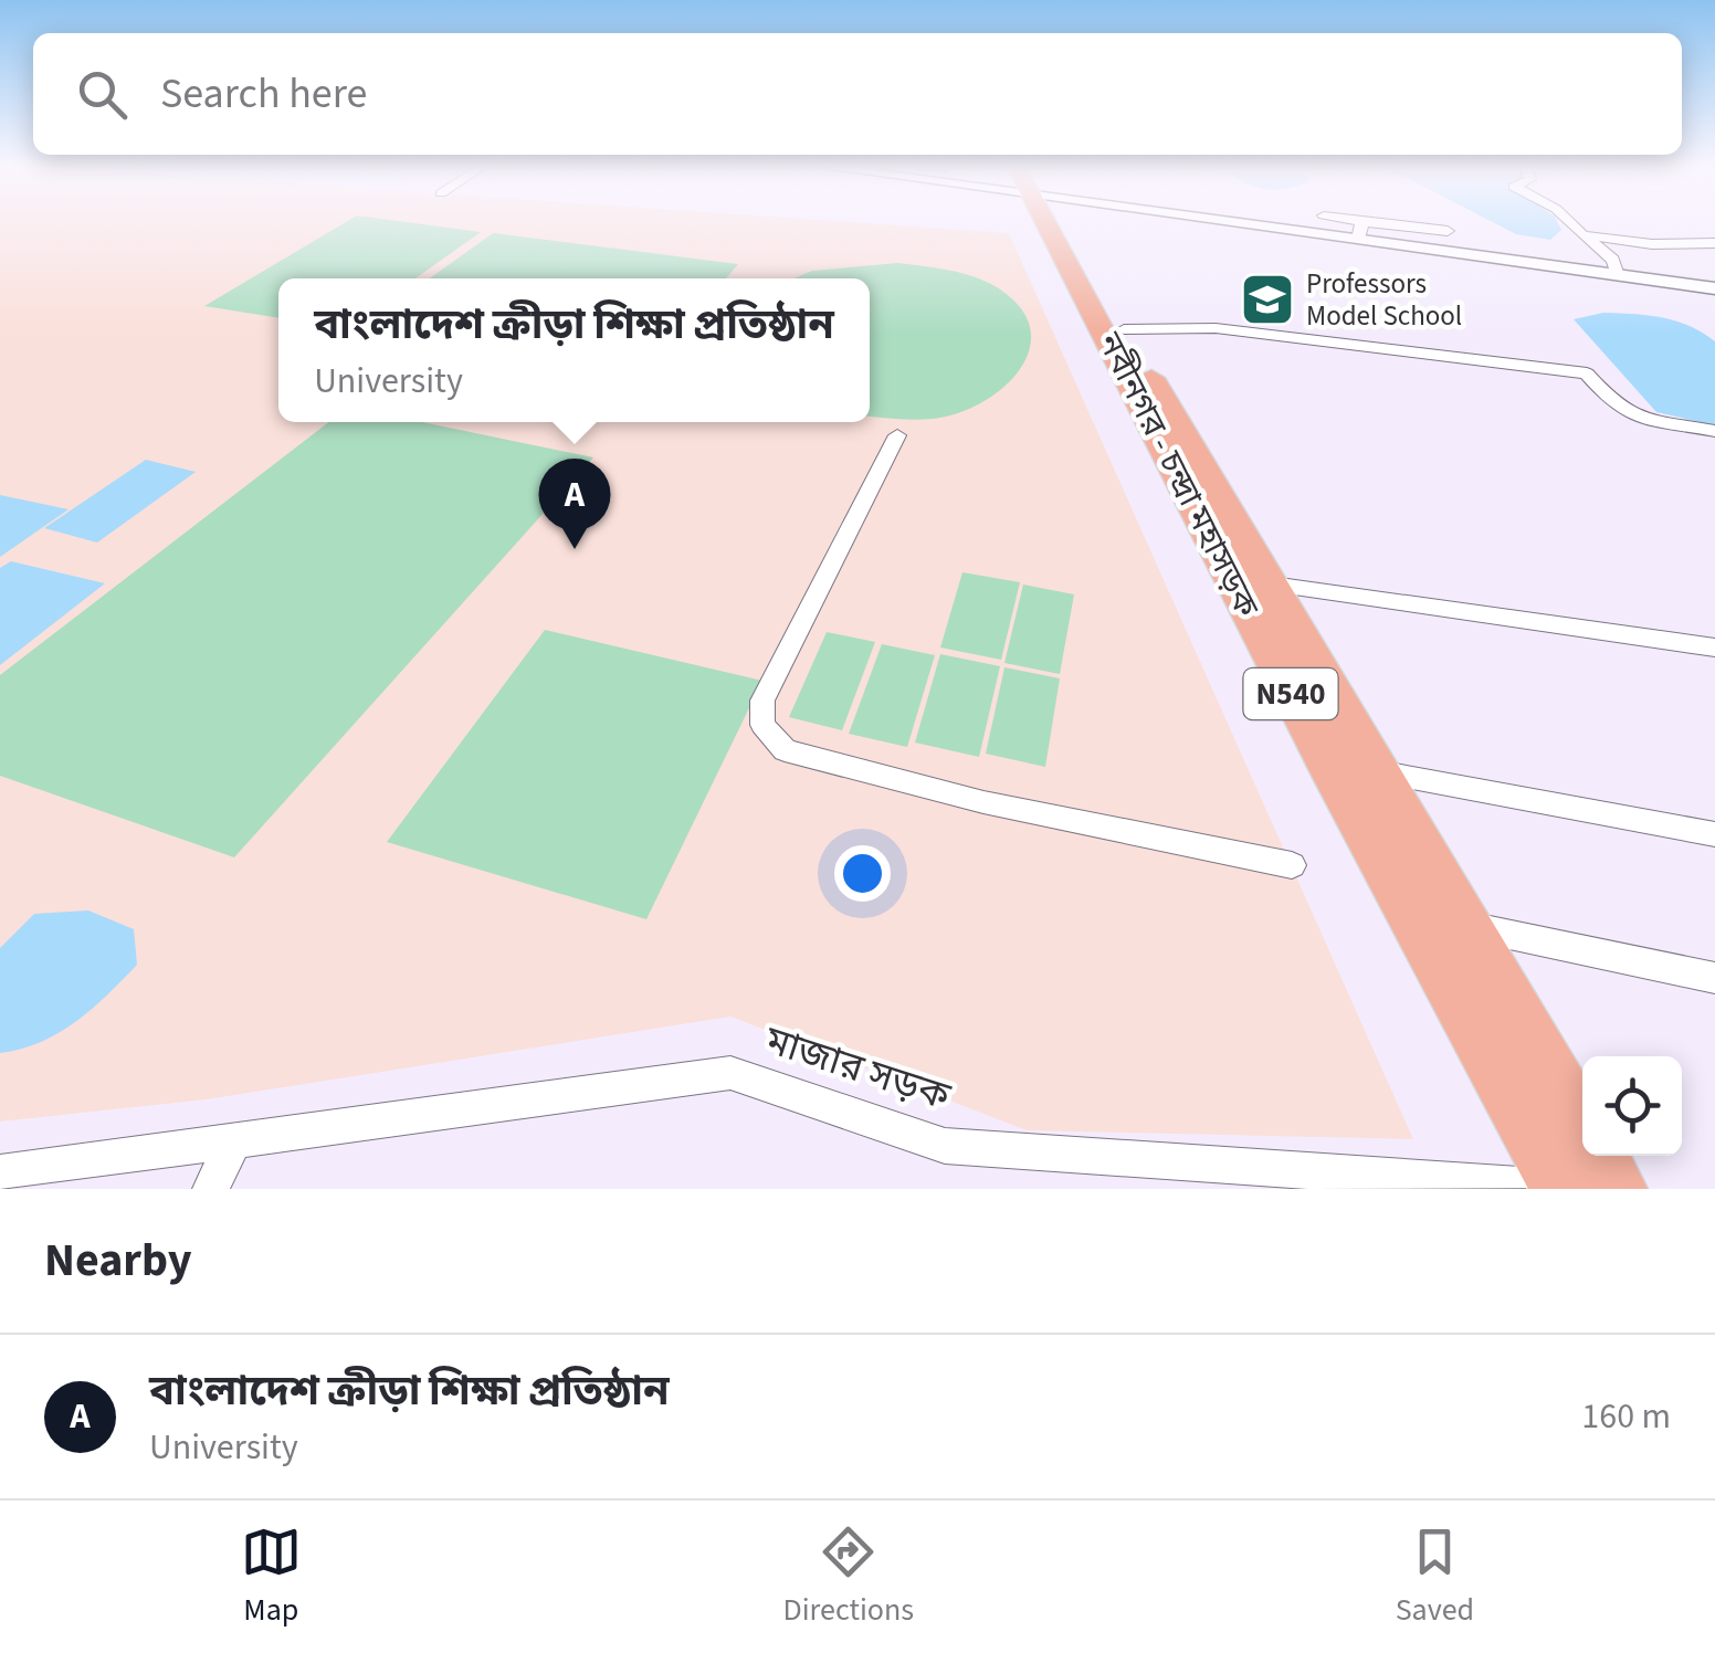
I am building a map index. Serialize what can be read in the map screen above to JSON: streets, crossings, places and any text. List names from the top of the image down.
{
  "streets": {
    "highway": ["নবীনগর - চন্দ্রা মহাসড়ক", "N540"],
    "street": ["মাজার সড়ক"]
  },
  "crossings": [
    ["নবীনগর - চন্দ্রা মহাসড়ক", "মাজার সড়ক"]
  ],
  "places": {
    "school or university": ["Professors Model School"]
  },
  "page": {
    "search": "Search here",
    "popup": ["বাংলাদেশ ক্রীড়া শিক্ষা প্রতিষ্ঠান", "University"],
    "pins": "A",
    "heading": "Nearby",
    "list": [
      {
        "mark": "A",
        "name": "বাংলাদেশ ক্রীড়া শিক্ষা প্রতিষ্ঠান",
        "note": "University",
        "value": "160 m"
      }
    ],
    "nav": ["Map", "Directions", "Saved"]
  }
}
